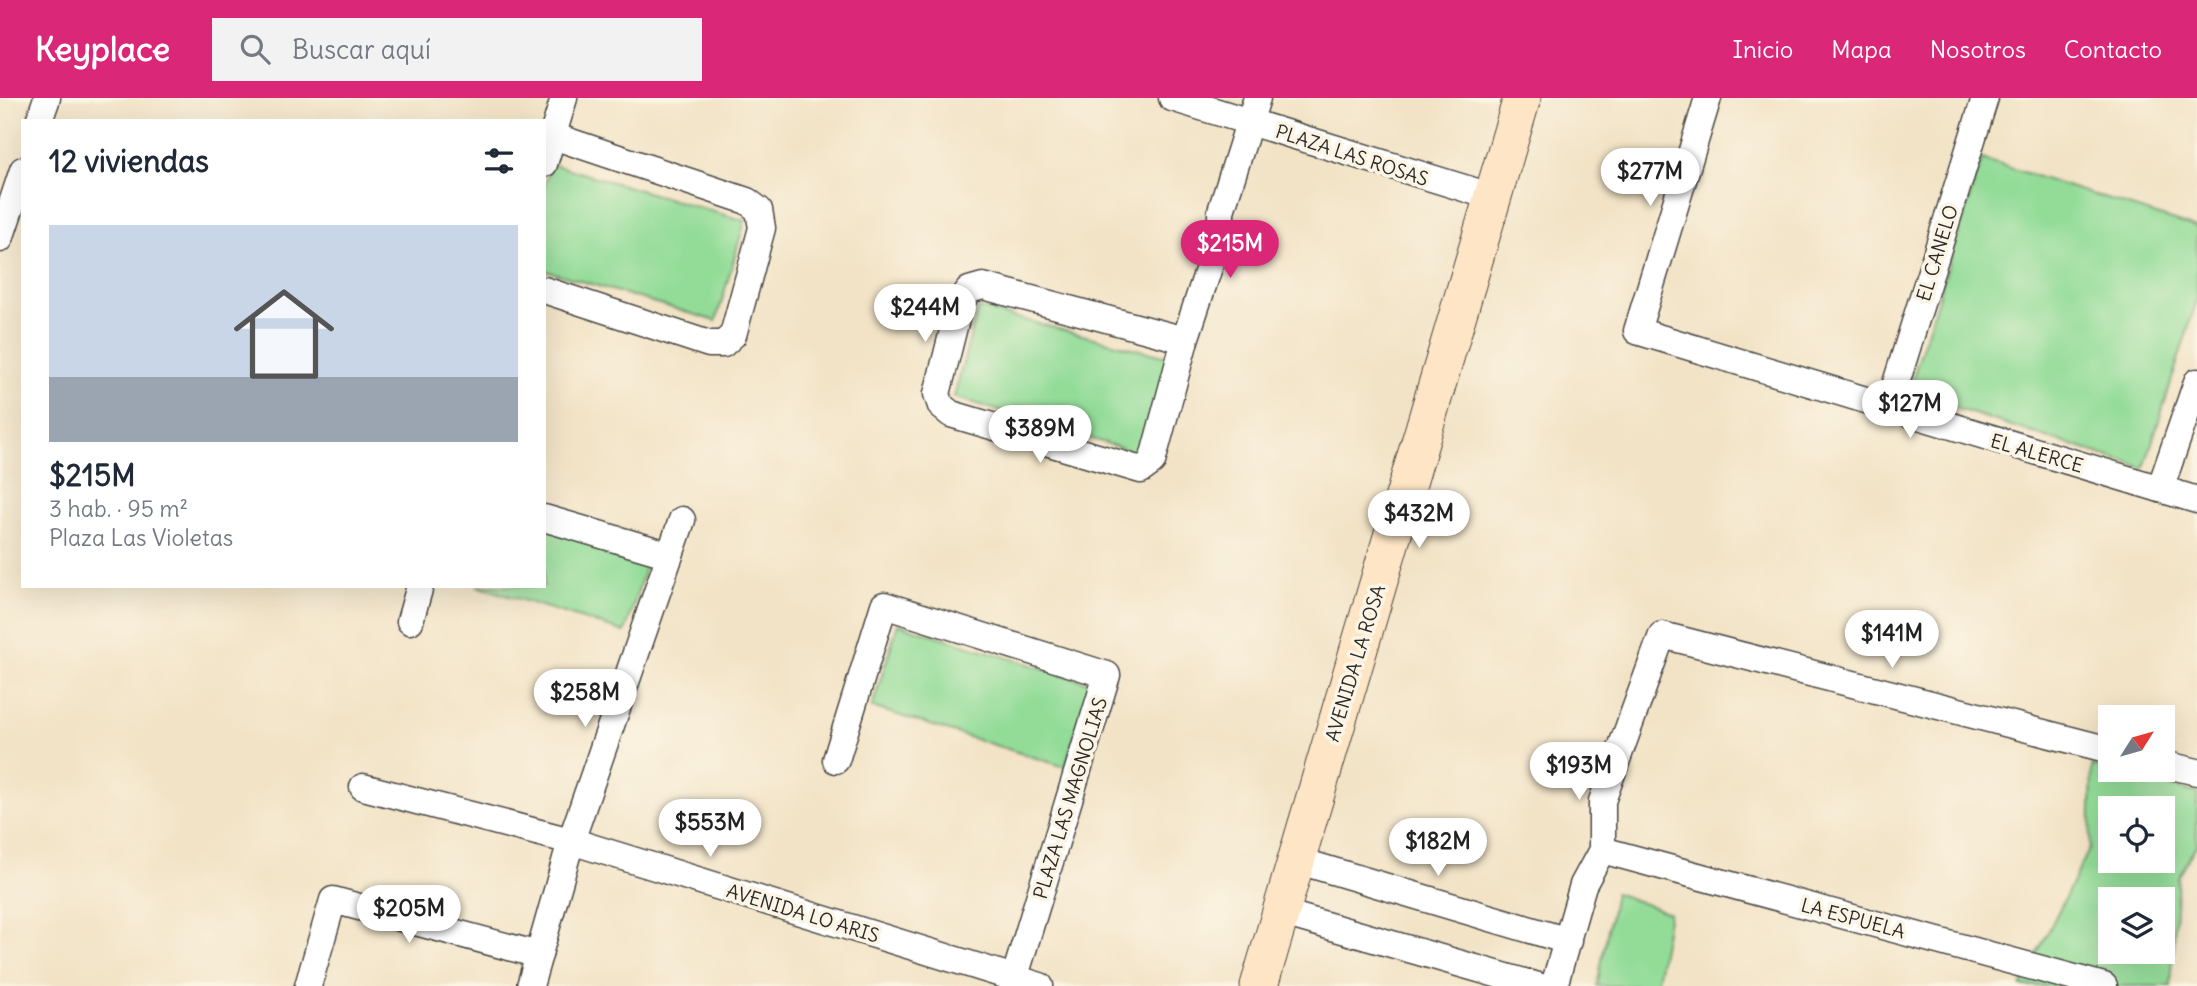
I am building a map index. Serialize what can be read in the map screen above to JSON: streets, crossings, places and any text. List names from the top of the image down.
{
  "streets": {
    "street": [
      "PLAZA LAS ROSAS",
      "EL CANELO",
      "EL ALERCE",
      "AVENIDA LA ROSA",
      "PLAZA LAS MAGNOLIAS",
      "AVENIDA LO ARIS",
      "LA ESPUELA"
    ]
  },
  "crossings": [
    ["PLAZA LAS ROSAS", "AVENIDA LA ROSA"],
    ["EL CANELO", "EL ALERCE"],
    ["PLAZA LAS MAGNOLIAS", "AVENIDA LO ARIS"]
  ],
  "north": "top right",
  "page": {
    "header": "Keyplace",
    "search": "Buscar aquí",
    "nav": [
      "Inicio",
      "Mapa",
      "Nosotros",
      "Contacto"
    ],
    "heading": "12 viviendas",
    "price": [
      "$277M",
      "$215M",
      "$244M",
      "$127M",
      "$389M",
      "$432M",
      "$141M",
      "$258M",
      "$193M",
      "$553M",
      "$182M",
      "$205M"
    ],
    "list": [
      {
        "name": "$215M",
        "note": "3 hab. · 95 m² · Plaza Las Violetas"
      }
    ]
  }
}
